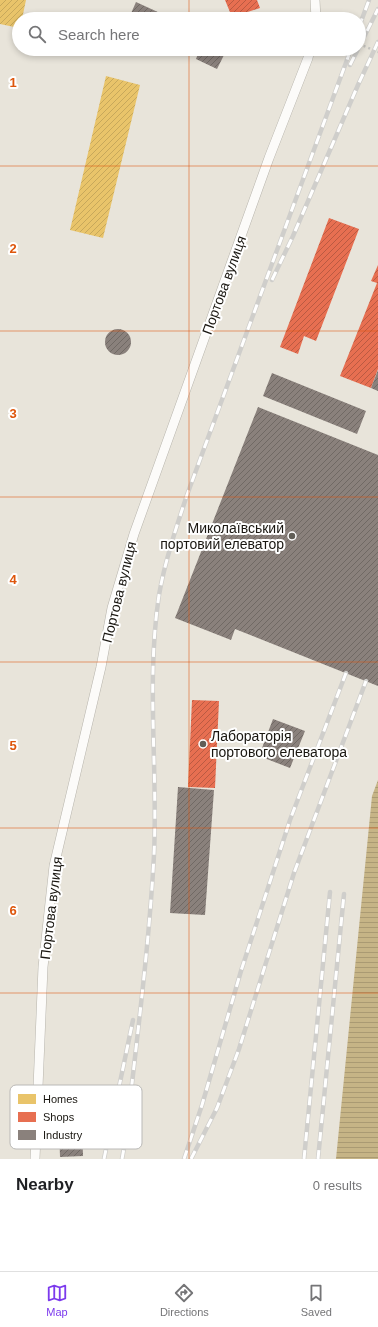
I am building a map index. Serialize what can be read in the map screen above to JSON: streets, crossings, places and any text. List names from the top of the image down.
{
  "streets": {
    "lane": ["Портова вулиця"]
  },
  "places": ["Миколаївський портовий елеватор", "Лабораторія портового елеватора"],
  "legend": ["Homes", "Shops", "Industry"],
  "page": {
    "search": "Search here",
    "heading": ["Nearby", "0 results"],
    "nav": ["Map", "Directions", "Saved"]
  },
  "grid": {
    "rows": [
      "1",
      "2",
      "3",
      "4",
      "5",
      "6"
    ]
  }
}
